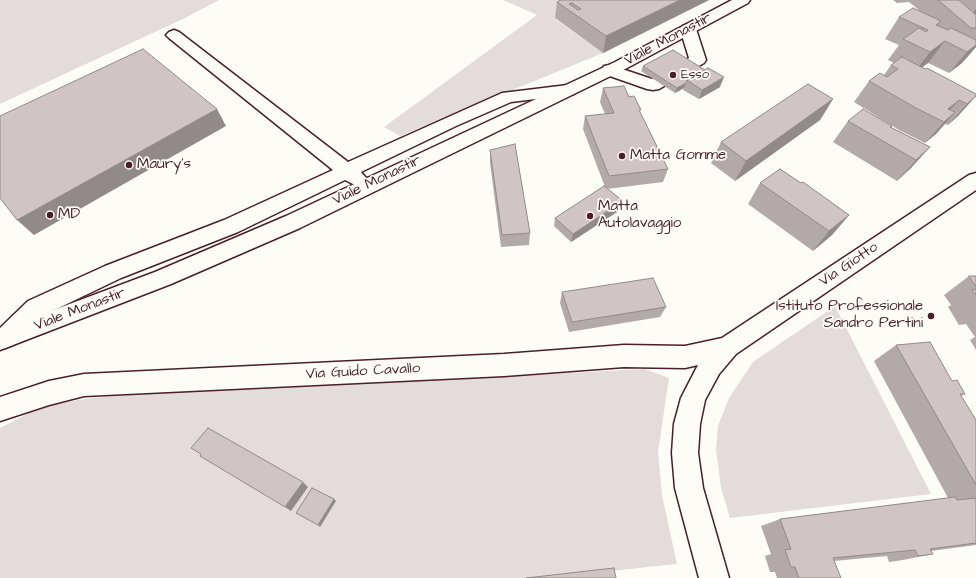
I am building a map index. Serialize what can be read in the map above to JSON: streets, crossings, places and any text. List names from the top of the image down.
{
  "streets": {
    "street": ["Viale Monastir", "Via Giotto", "Via Guido Cavallo"]
  },
  "crossings": [
    ["Via Giotto", "Via Guido Cavallo"]
  ],
  "places": [
    "Esso",
    "Matta Gomme",
    "Maury's",
    "MD",
    "Matta Autolavaggio",
    "Istituto Professionale Sandro Pertini"
  ]
}
